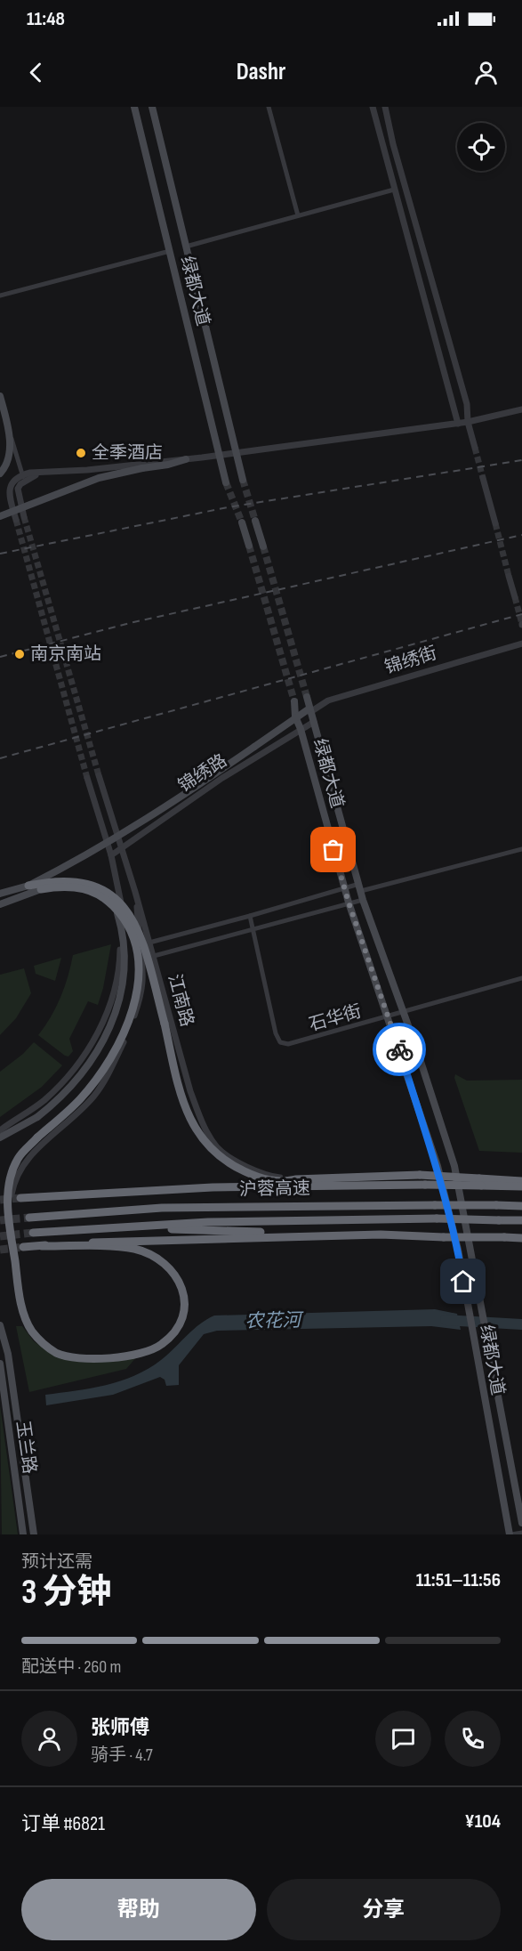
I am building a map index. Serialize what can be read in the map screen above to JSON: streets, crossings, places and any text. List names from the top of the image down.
{
  "streets": {
    "highway": ["沪蓉高速"],
    "main road": ["绿都大道", "玉兰路"],
    "street": [
      "锦绣街",
      "锦绣路",
      "江南路",
      "石华街"
    ]
  },
  "crossings": [
    ["绿都大道", "锦绣街"],
    ["绿都大道", "锦绣路"],
    ["绿都大道", "石华街"],
    ["锦绣路", "江南路"]
  ],
  "water": ["农花河"],
  "places": ["全季酒店", "南京南站"],
  "page": {
    "status": "11:48",
    "header": "Dashr",
    "heading": ["3 分钟", "预计还需", "11:51–11:56"],
    "panel": [
      "张师傅",
      "骑手 · 4.7",
      "订单 #6821",
      "¥104"
    ],
    "bar": "配送中 · 260 m",
    "buttons": ["帮助", "分享"]
  }
}
